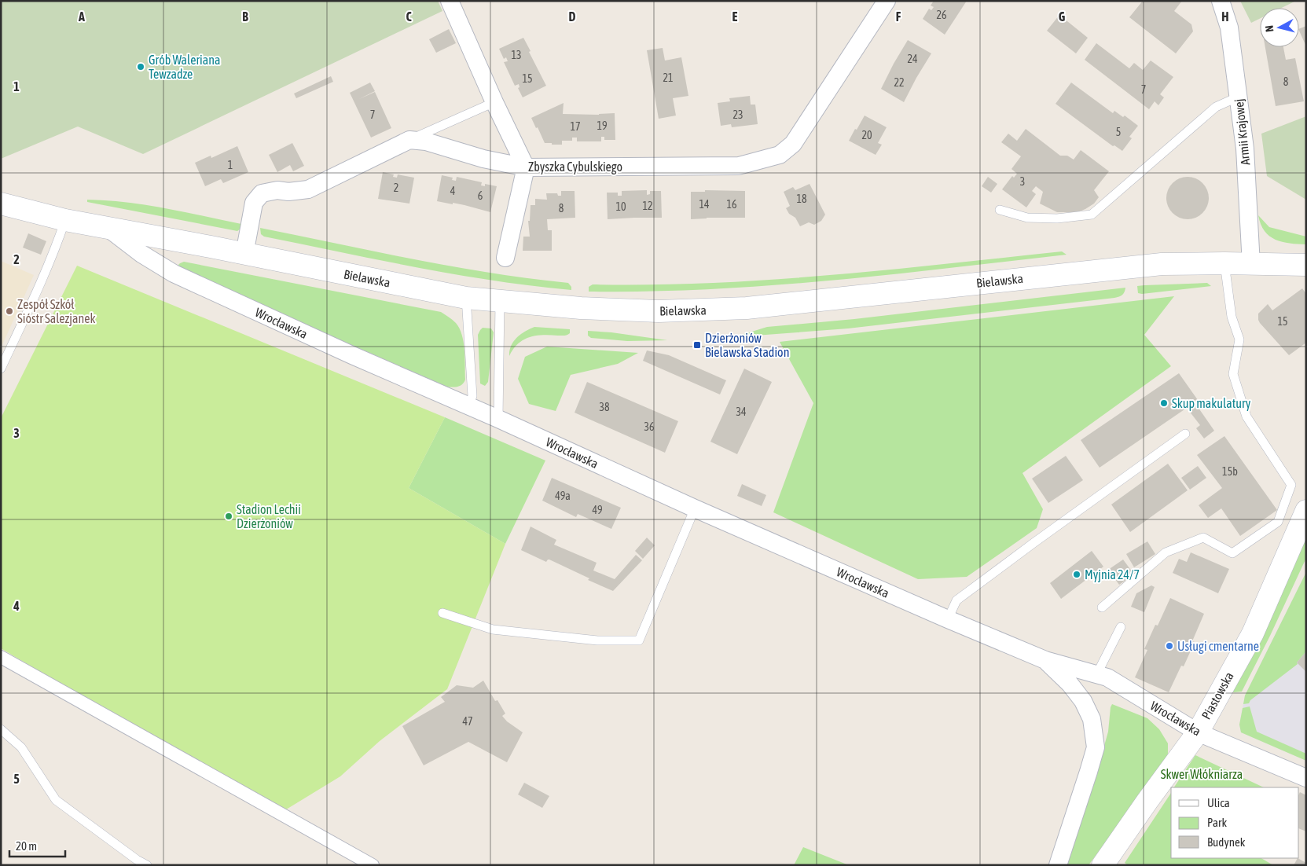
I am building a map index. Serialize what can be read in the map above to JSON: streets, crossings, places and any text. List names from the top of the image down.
{
  "streets": {
    "main road": ["Bielawska", "Piastowska"],
    "street": ["Armii Krajowej", "Zbyszka Cybulskiego", "Wrocławska"]
  },
  "crossings": [
    ["Armii Krajowej", "Bielawska"],
    ["Bielawska", "Wrocławska"],
    ["Wrocławska", "Piastowska"]
  ],
  "parks": ["Skwer Włókniarza"],
  "places": {
    "other": [
      "Grób Waleriana Tewzadze",
      "Zespół Szkół Sióstr Salezjanek",
      "Skup makulatury",
      "Stadion Lechii Dzierżoniów",
      "Myjnia 24/7",
      "Usługi cmentarne"
    ],
    "transit": ["Dzierżoniów Bielawska Stadion"]
  },
  "house_numbers": [
    "26",
    "13",
    "24",
    "21",
    "15",
    "8",
    "22",
    "7",
    "7",
    "23",
    "19",
    "17",
    "5",
    "20",
    "1",
    "3",
    "2",
    "4",
    "6",
    "18",
    "14",
    "16",
    "12",
    "10",
    "8",
    "15",
    "38",
    "34",
    "36",
    "15b",
    "49a",
    "49",
    "47"
  ],
  "legend": ["Ulica", "Park", "Budynek"],
  "scale_bar": "20 m",
  "north": "left",
  "grid": {
    "columns": [
      "A",
      "B",
      "C",
      "D",
      "E",
      "F",
      "G",
      "H"
    ],
    "rows": [
      "1",
      "2",
      "3",
      "4",
      "5"
    ]
  }
}
